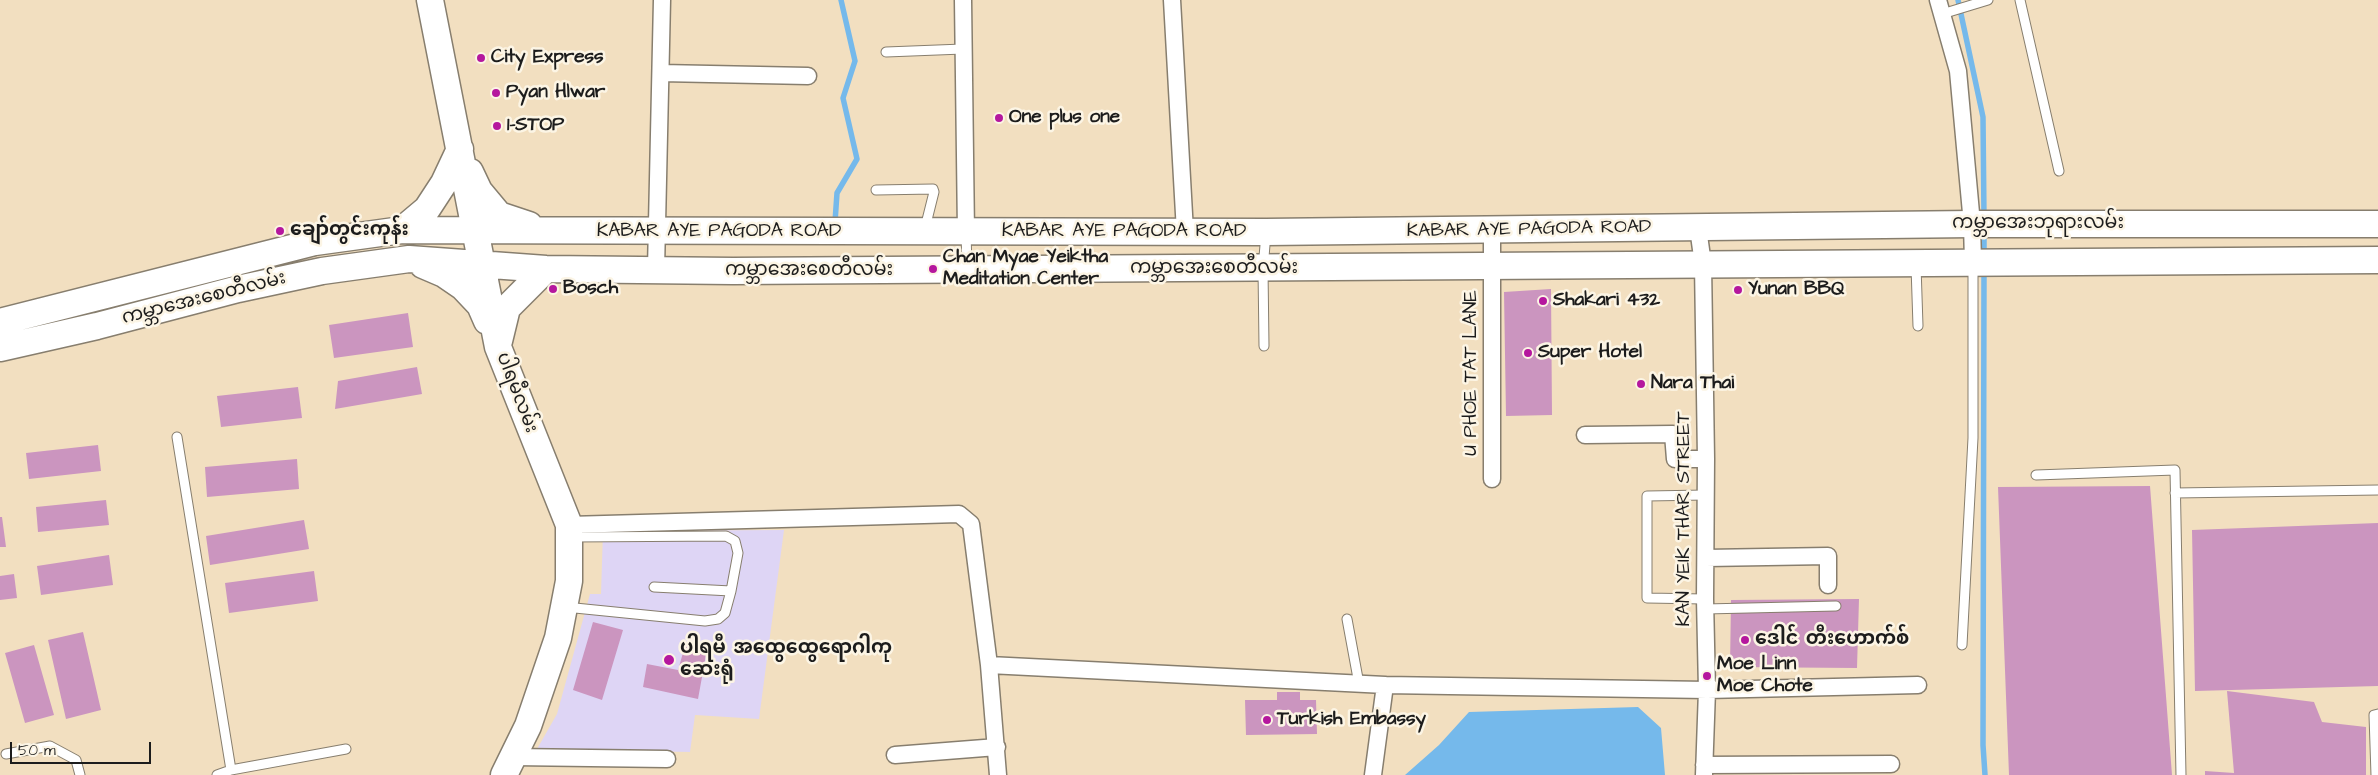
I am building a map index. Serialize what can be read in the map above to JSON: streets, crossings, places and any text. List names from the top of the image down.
{
  "streets": {
    "main road": [
      "ကမ္ဘာအေးဘုရားလမ်း",
      "KABAR AYE PAGODA ROAD",
      "ကမ္ဘာအေးစေတီလမ်း",
      "ပါရမီလမ်း"
    ],
    "street": ["U PHOE TAT LANE", "KAN YEIK THAR STREET"]
  },
  "crossings": [
    ["ကမ္ဘာအေးဘုရားလမ်း", "KABAR AYE PAGODA ROAD"],
    ["ကမ္ဘာအေးဘုရားလမ်း", "ကမ္ဘာအေးစေတီလမ်း"],
    ["ကမ္ဘာအေးဘုရားလမ်း", "KAN YEIK THAR STREET"],
    ["KABAR AYE PAGODA ROAD", "U PHOE TAT LANE"],
    ["KABAR AYE PAGODA ROAD", "KAN YEIK THAR STREET"],
    ["ကမ္ဘာအေးစေတီလမ်း", "U PHOE TAT LANE"],
    ["ကမ္ဘာအေးစေတီလမ်း", "KAN YEIK THAR STREET"]
  ],
  "places": [
    "City Express",
    "Pyan Hlwar",
    "One plus one",
    "1-STOP",
    "ချော်တွင်းကုန်း",
    "Chan Myae Yeiktha Meditation Center",
    "Bosch",
    "Yunan BBQ",
    "Shakari 432",
    "Super Hotel",
    "Nara Thai",
    "ဒေါင် တီးဟောက်စ်",
    "ပါရမီ အထွေထွေရောဂါကု ဆေးရုံ",
    "Moe Linn Moe Chote",
    "Turkish Embassy"
  ],
  "scale_bar": "50 m"
}
